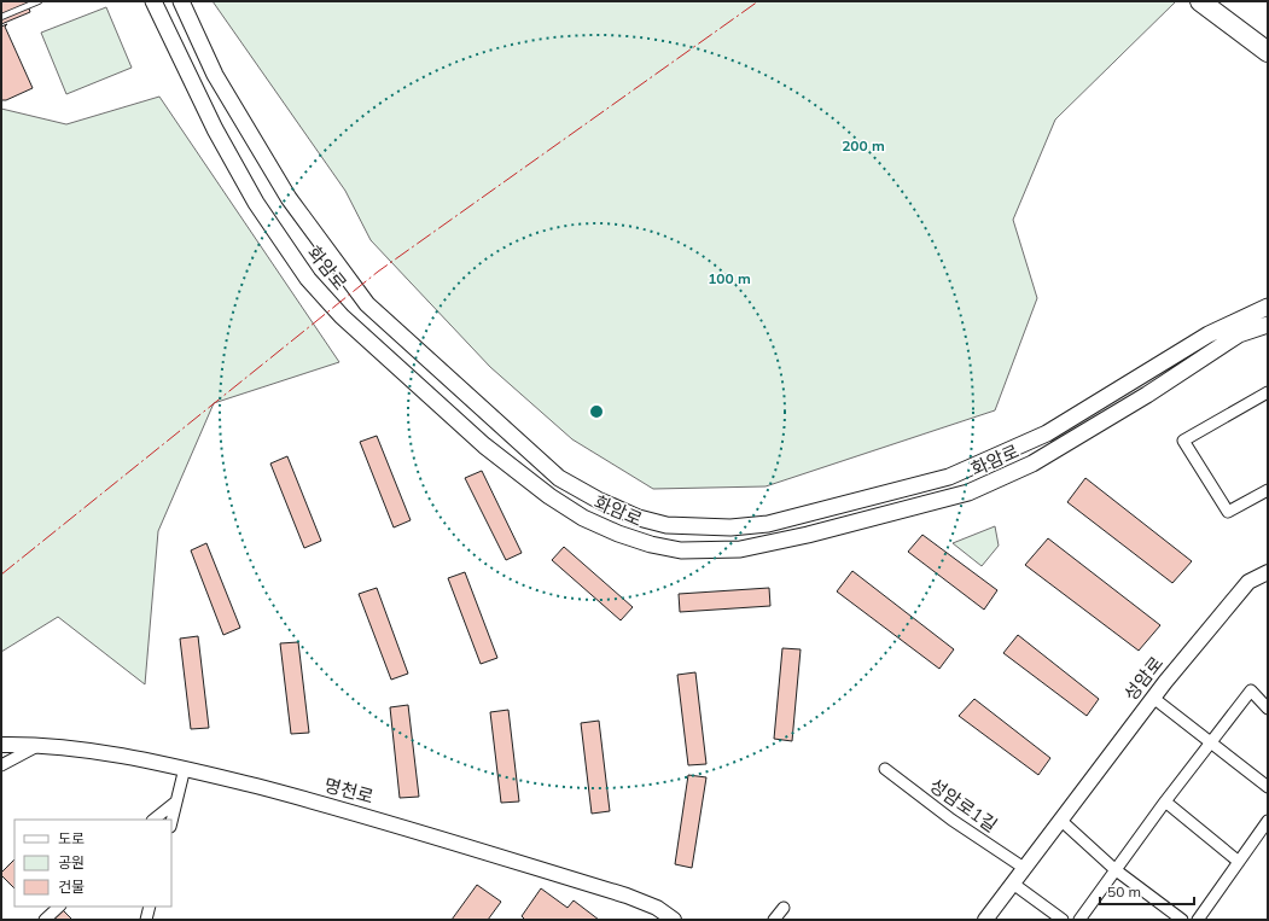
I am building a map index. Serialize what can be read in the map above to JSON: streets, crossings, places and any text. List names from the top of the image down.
{
  "streets": {
    "main road": ["화암로"],
    "street": ["성암로", "명천로", "성암로1길"]
  },
  "crossings": [
    ["성암로", "성암로1길"]
  ],
  "legend": ["도로", "공원", "건물"],
  "scale_bar": "50 m",
  "rings": ["200 m", "100 m"]
}
